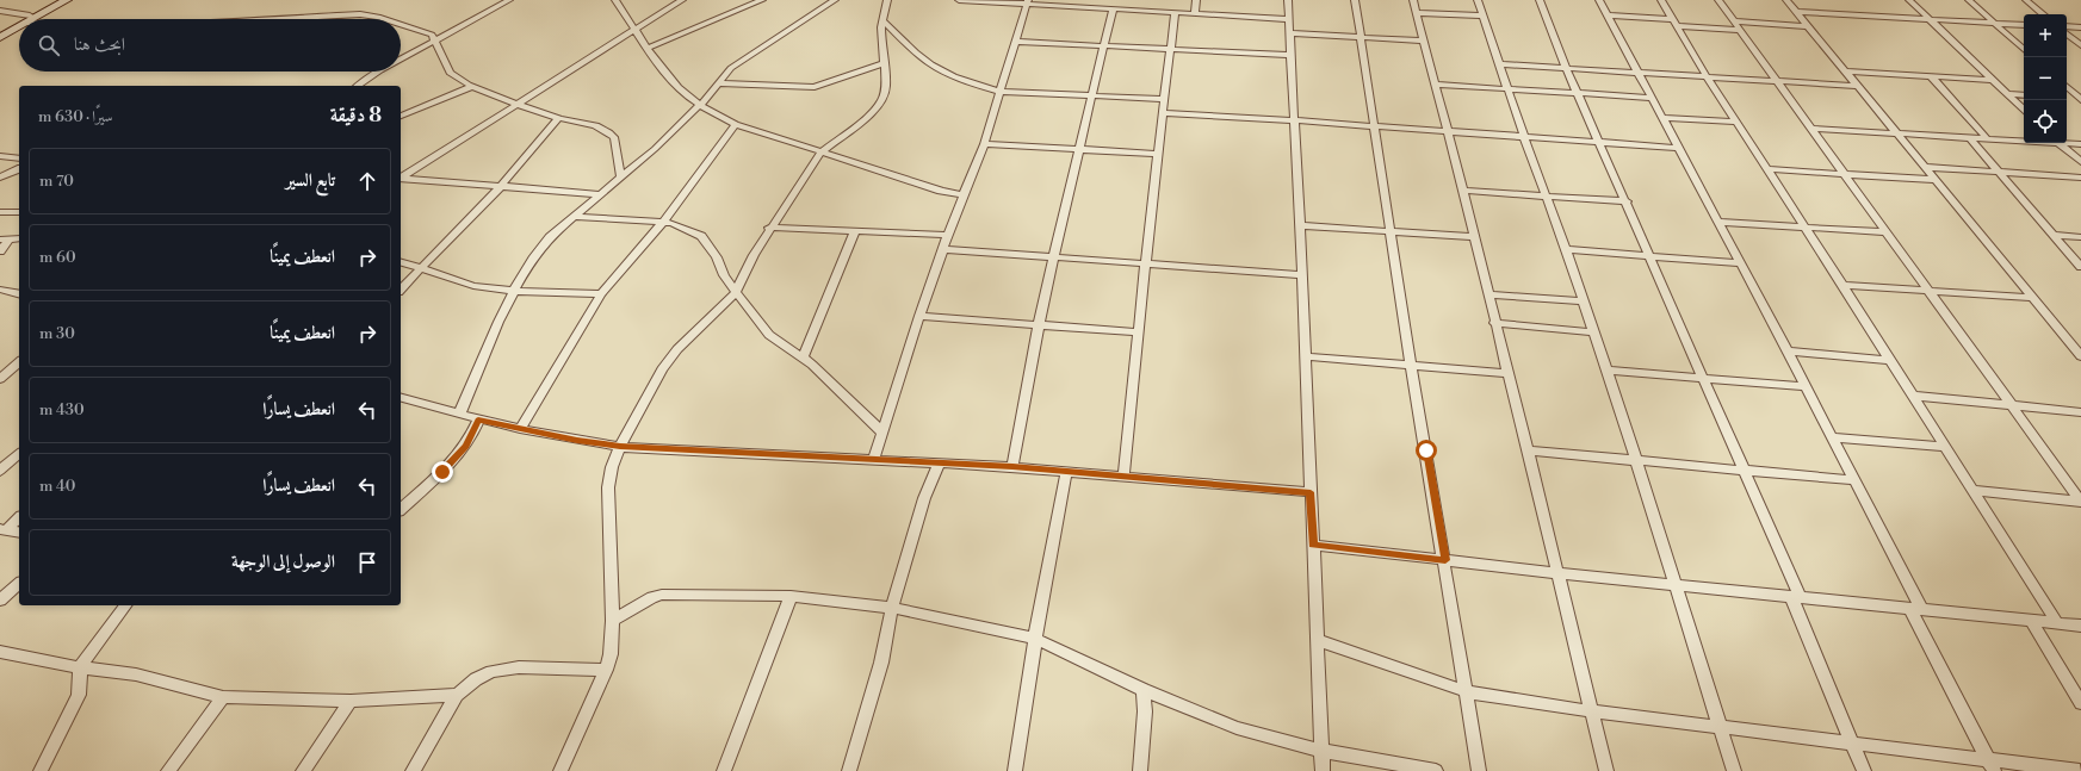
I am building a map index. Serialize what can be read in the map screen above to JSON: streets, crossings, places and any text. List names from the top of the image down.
{
  "page": {
    "map_buttons": ["+", "−"],
    "search": "ابحث هنا",
    "heading": ["8 دقيقة", "سيرًا · 630 m"],
    "list": [
      ["تابع السير", "70 m"],
      ["انعطف يمينًا", "60 m"],
      ["انعطف يمينًا", "30 m"],
      ["انعطف يسارًا", "430 m"],
      ["انعطف يسارًا", "40 m"],
      "الوصول إلى الوجهة"
    ]
  }
}
